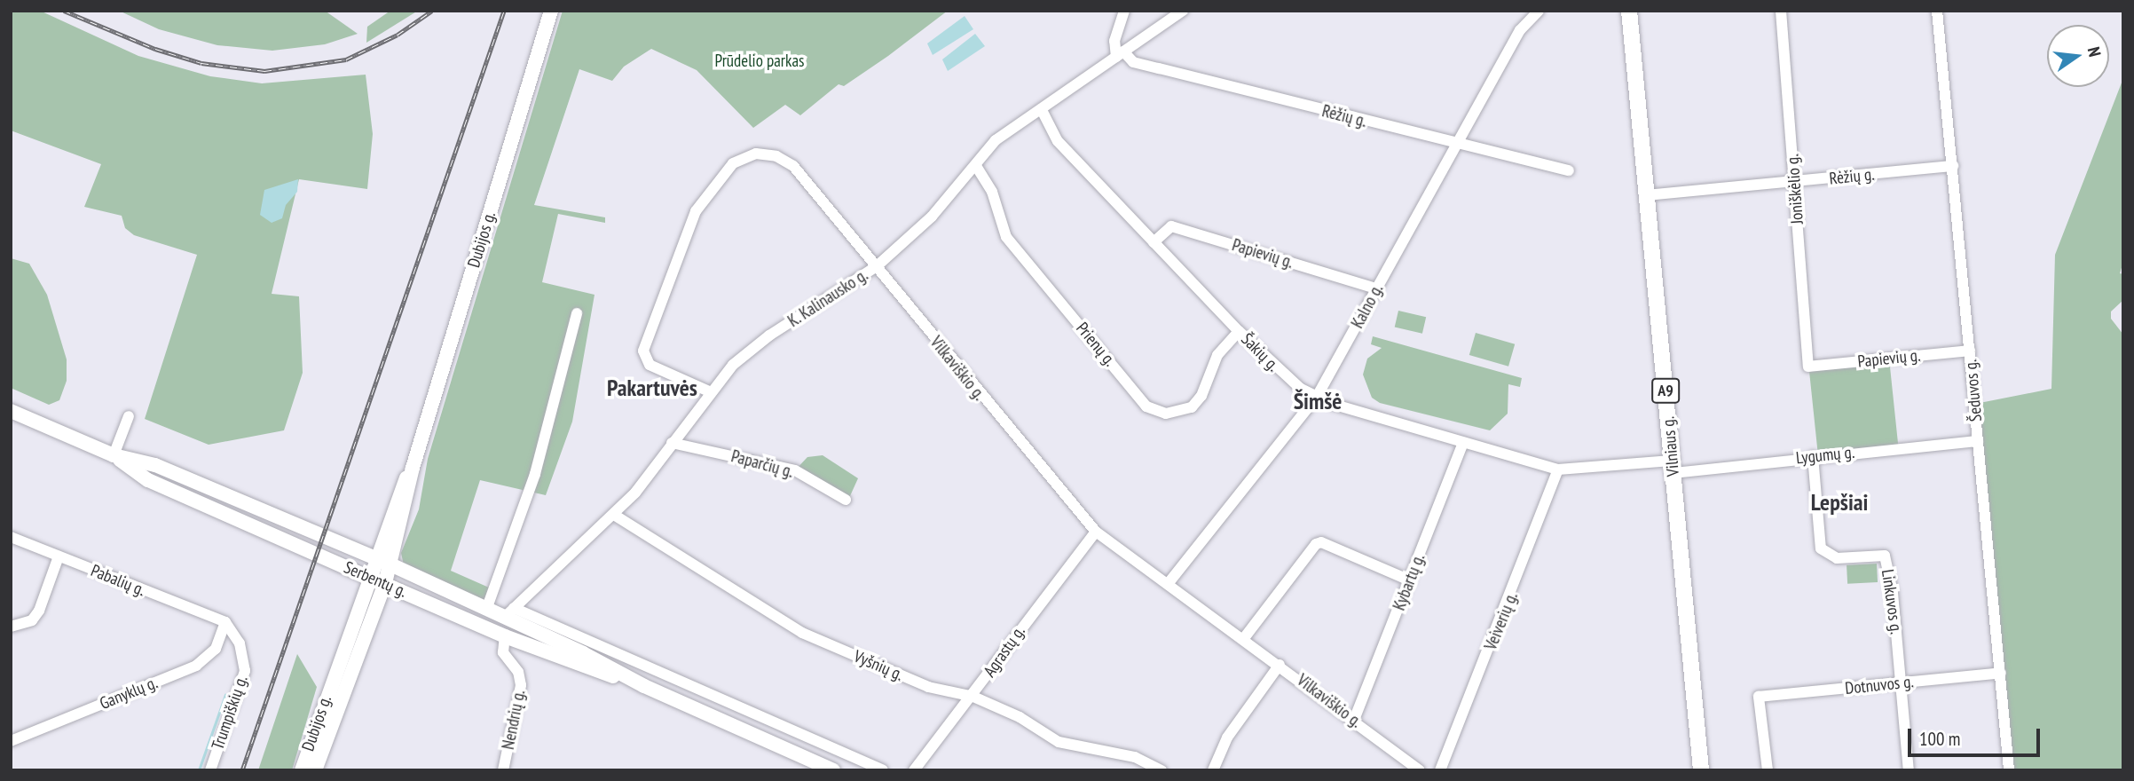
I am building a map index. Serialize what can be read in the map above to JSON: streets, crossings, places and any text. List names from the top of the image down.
{
  "streets": {
    "highway": ["A9", "Vilniaus g."],
    "main road": ["Dubijos g.", "Serbentų g."],
    "street": [
      "Rėžių g.",
      "Joniškėlio g.",
      "Papievių g.",
      "K. Kalinausko g.",
      "Kalno g.",
      "Prienų g.",
      "Šakių g.",
      "Vilkaviškio g.",
      "Šeduvos g.",
      "Lygumų g.",
      "Paparčių g.",
      "Pabalių g.",
      "Kybartų g.",
      "Linkuvos g.",
      "Veiverių g.",
      "Agrastų g.",
      "Vyšnių g.",
      "Dotnuvos g.",
      "Ganyklų g.",
      "Trumpiškių g.",
      "Nendrių g."
    ]
  },
  "crossings": [
    ["Rėžių g.", "Joniškėlio g."],
    ["Rėžių g.", "K. Kalinausko g."],
    ["Rėžių g.", "Kalno g."],
    ["Rėžių g.", "Šeduvos g."],
    ["Rėžių g.", "Vilniaus g."],
    ["Joniškėlio g.", "Papievių g."],
    ["Dubijos g.", "Serbentų g."],
    ["Papievių g.", "Kalno g."],
    ["Papievių g.", "Šakių g."],
    ["Papievių g.", "Šeduvos g."],
    ["K. Kalinausko g.", "Prienų g."],
    ["K. Kalinausko g.", "Šakių g."],
    ["K. Kalinausko g.", "Vilkaviškio g."],
    ["K. Kalinausko g.", "Paparčių g."],
    ["K. Kalinausko g.", "Serbentų g."],
    ["K. Kalinausko g.", "Vyšnių g."],
    ["Kalno g.", "Šakių g."],
    ["Kalno g.", "Vilkaviškio g."],
    ["Prienų g.", "Šakių g."],
    ["Šakių g.", "Vilniaus g."],
    ["Šakių g.", "Lygumų g."],
    ["Šakių g.", "Kybartų g."],
    ["Šakių g.", "Veiverių g."],
    ["Vilkaviškio g.", "Kybartų g."],
    ["Vilkaviškio g.", "Agrastų g."],
    ["Šeduvos g.", "Lygumų g."],
    ["Šeduvos g.", "Dotnuvos g."],
    ["Vilniaus g.", "Lygumų g."],
    ["Lygumų g.", "Linkuvos g."],
    ["Serbentų g.", "Nendrių g."],
    ["Pabalių g.", "Ganyklų g."],
    ["Pabalių g.", "Trumpiškių g."],
    ["Linkuvos g.", "Dotnuvos g."],
    ["Agrastų g.", "Vyšnių g."],
    ["Ganyklų g.", "Trumpiškių g."]
  ],
  "districts": ["Pakartuvės", "Šimšė", "Lepšiai"],
  "parks": ["Prūdelio parkas"],
  "scale_bar": "100 m",
  "north": "right"
}
